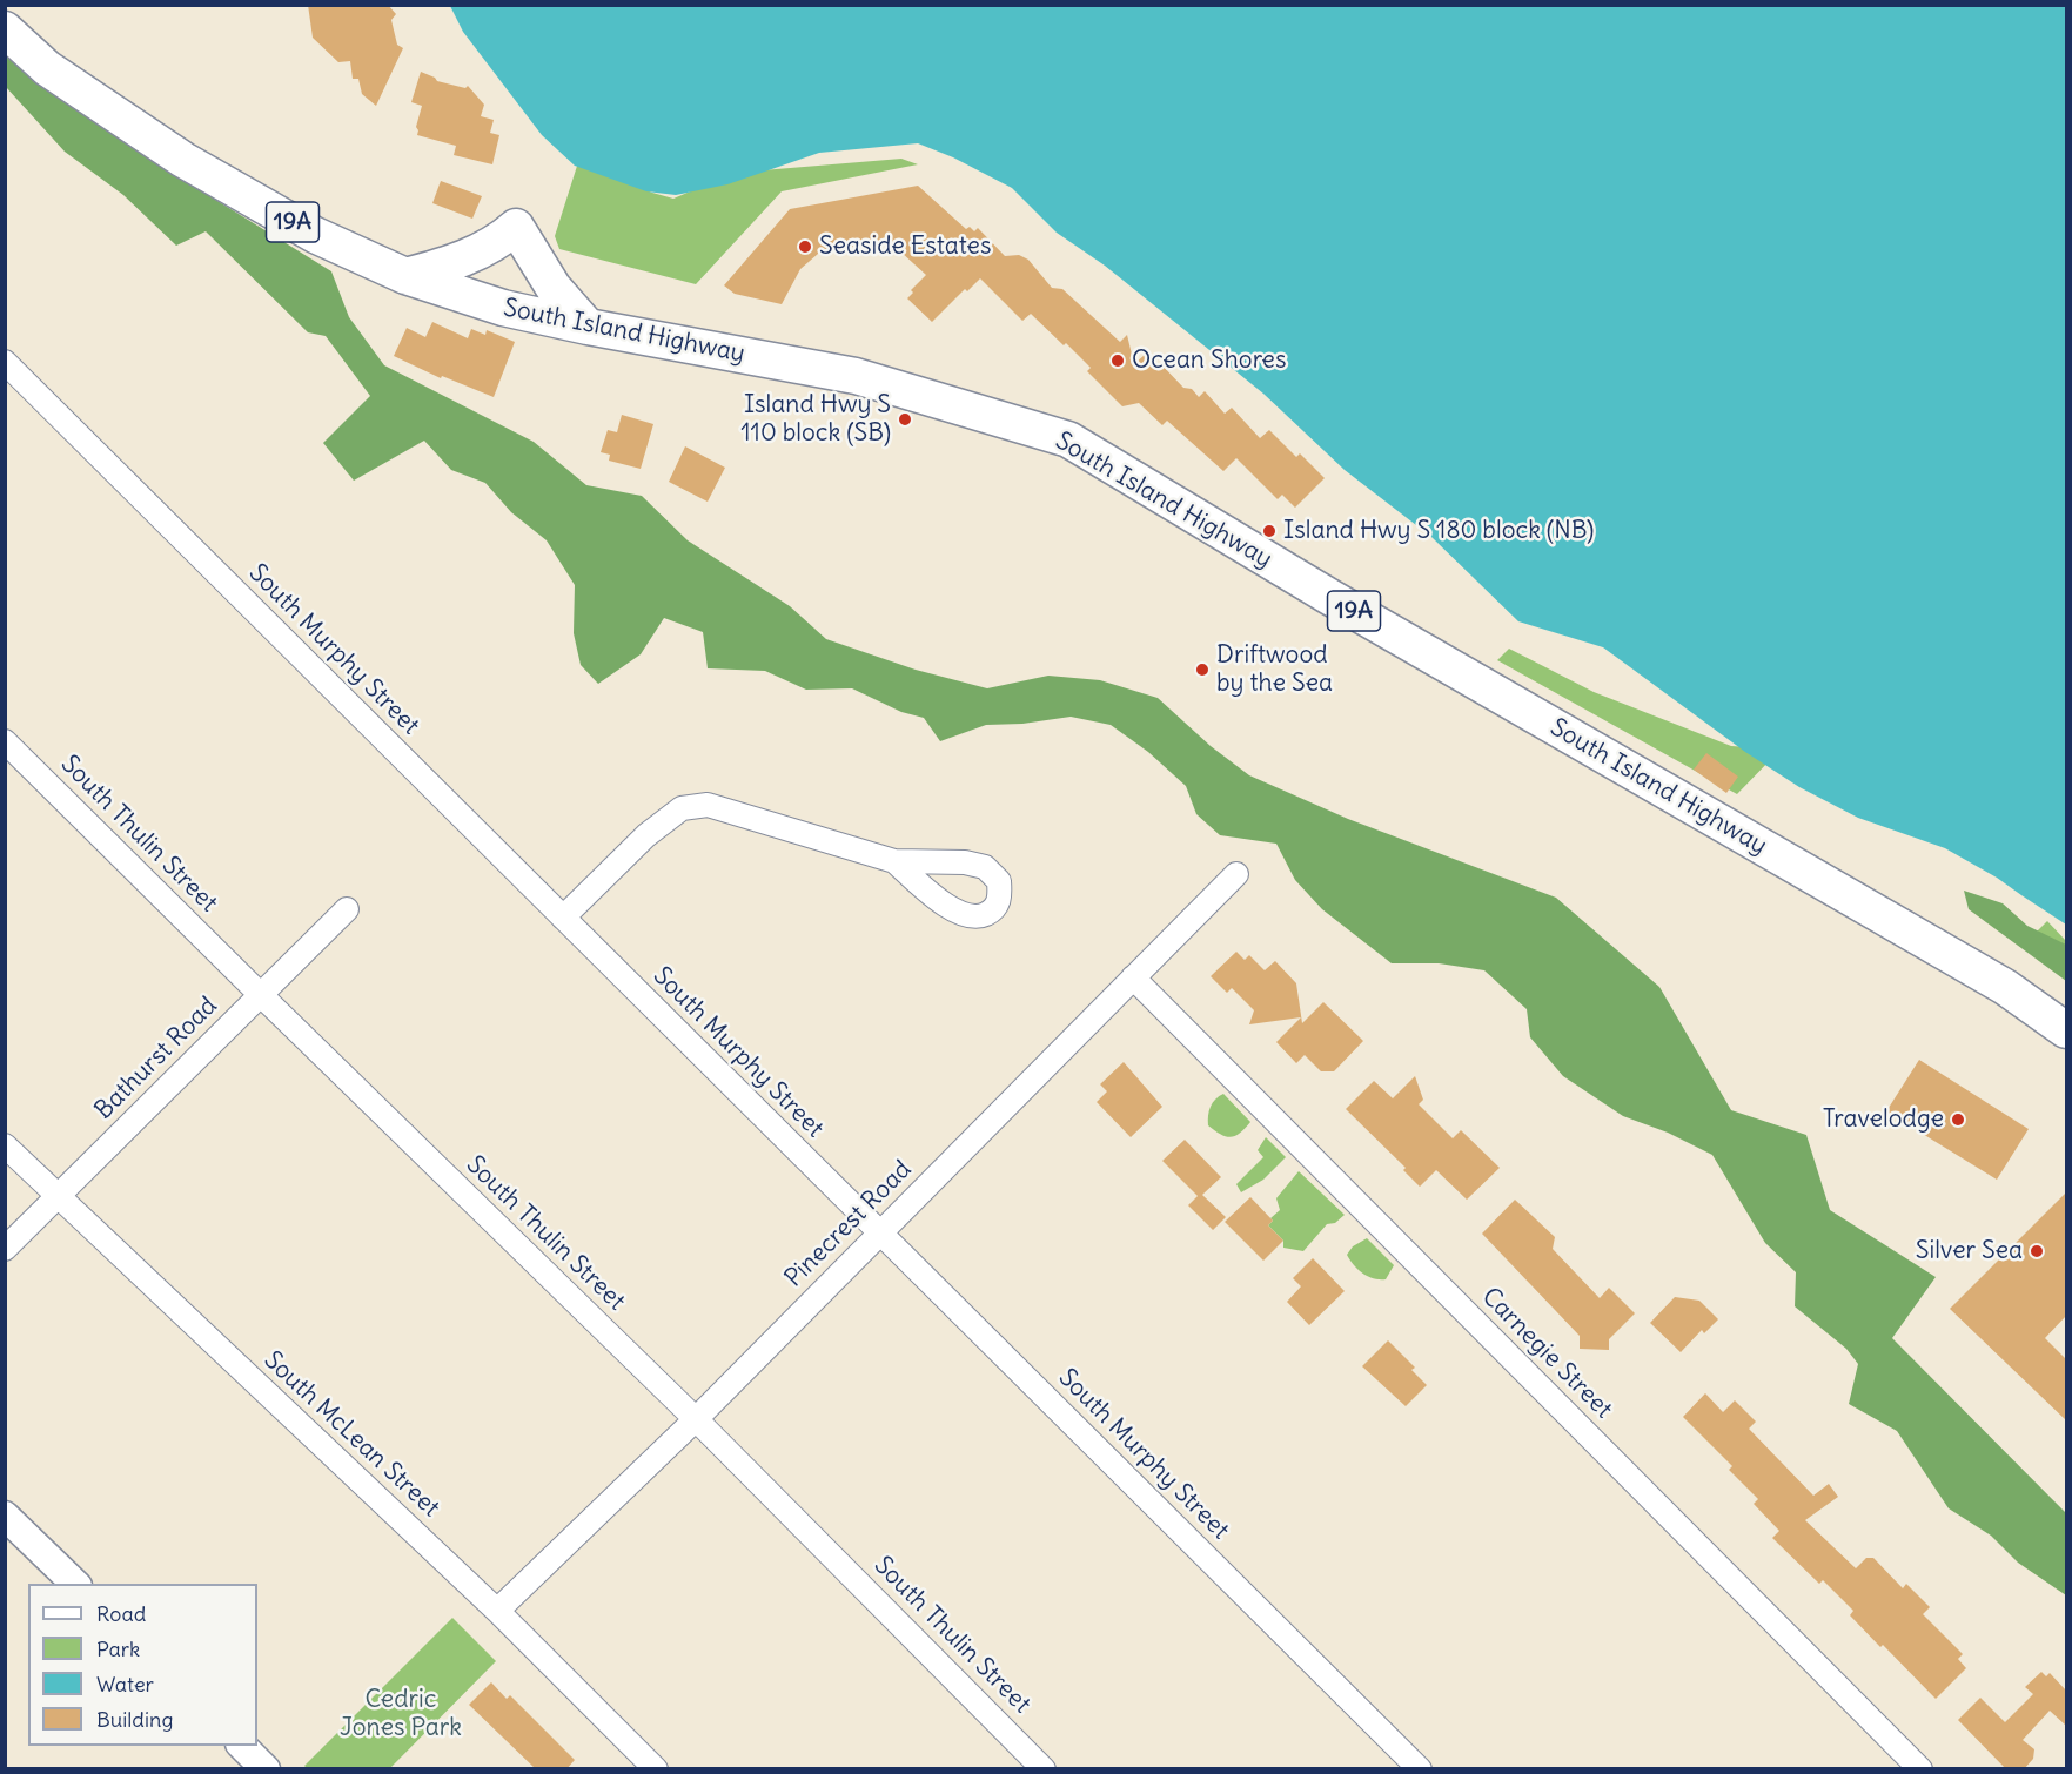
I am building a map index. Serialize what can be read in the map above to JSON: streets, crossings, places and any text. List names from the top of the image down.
{
  "streets": {
    "main road": ["19A", "South Island Highway"],
    "street": [
      "South Murphy Street",
      "South Thulin Street",
      "Bathurst Road",
      "Pinecrest Road",
      "Carnegie Street",
      "South McLean Street"
    ]
  },
  "crossings": [
    ["South Murphy Street", "Pinecrest Road"],
    ["South Thulin Street", "Bathurst Road"],
    ["South Thulin Street", "Pinecrest Road"],
    ["Bathurst Road", "South McLean Street"],
    ["Pinecrest Road", "Carnegie Street"],
    ["Pinecrest Road", "South McLean Street"]
  ],
  "parks": ["Cedric Jones Park"],
  "places": [
    "Seaside Estates",
    "Ocean Shores",
    "Island Hwy S 110 block (SB)",
    "Island Hwy S 180 block (NB)",
    "Driftwood by the Sea",
    "Travelodge",
    "Silver Sea"
  ],
  "legend": [
    "Road",
    "Park",
    "Water",
    "Building"
  ]
}
